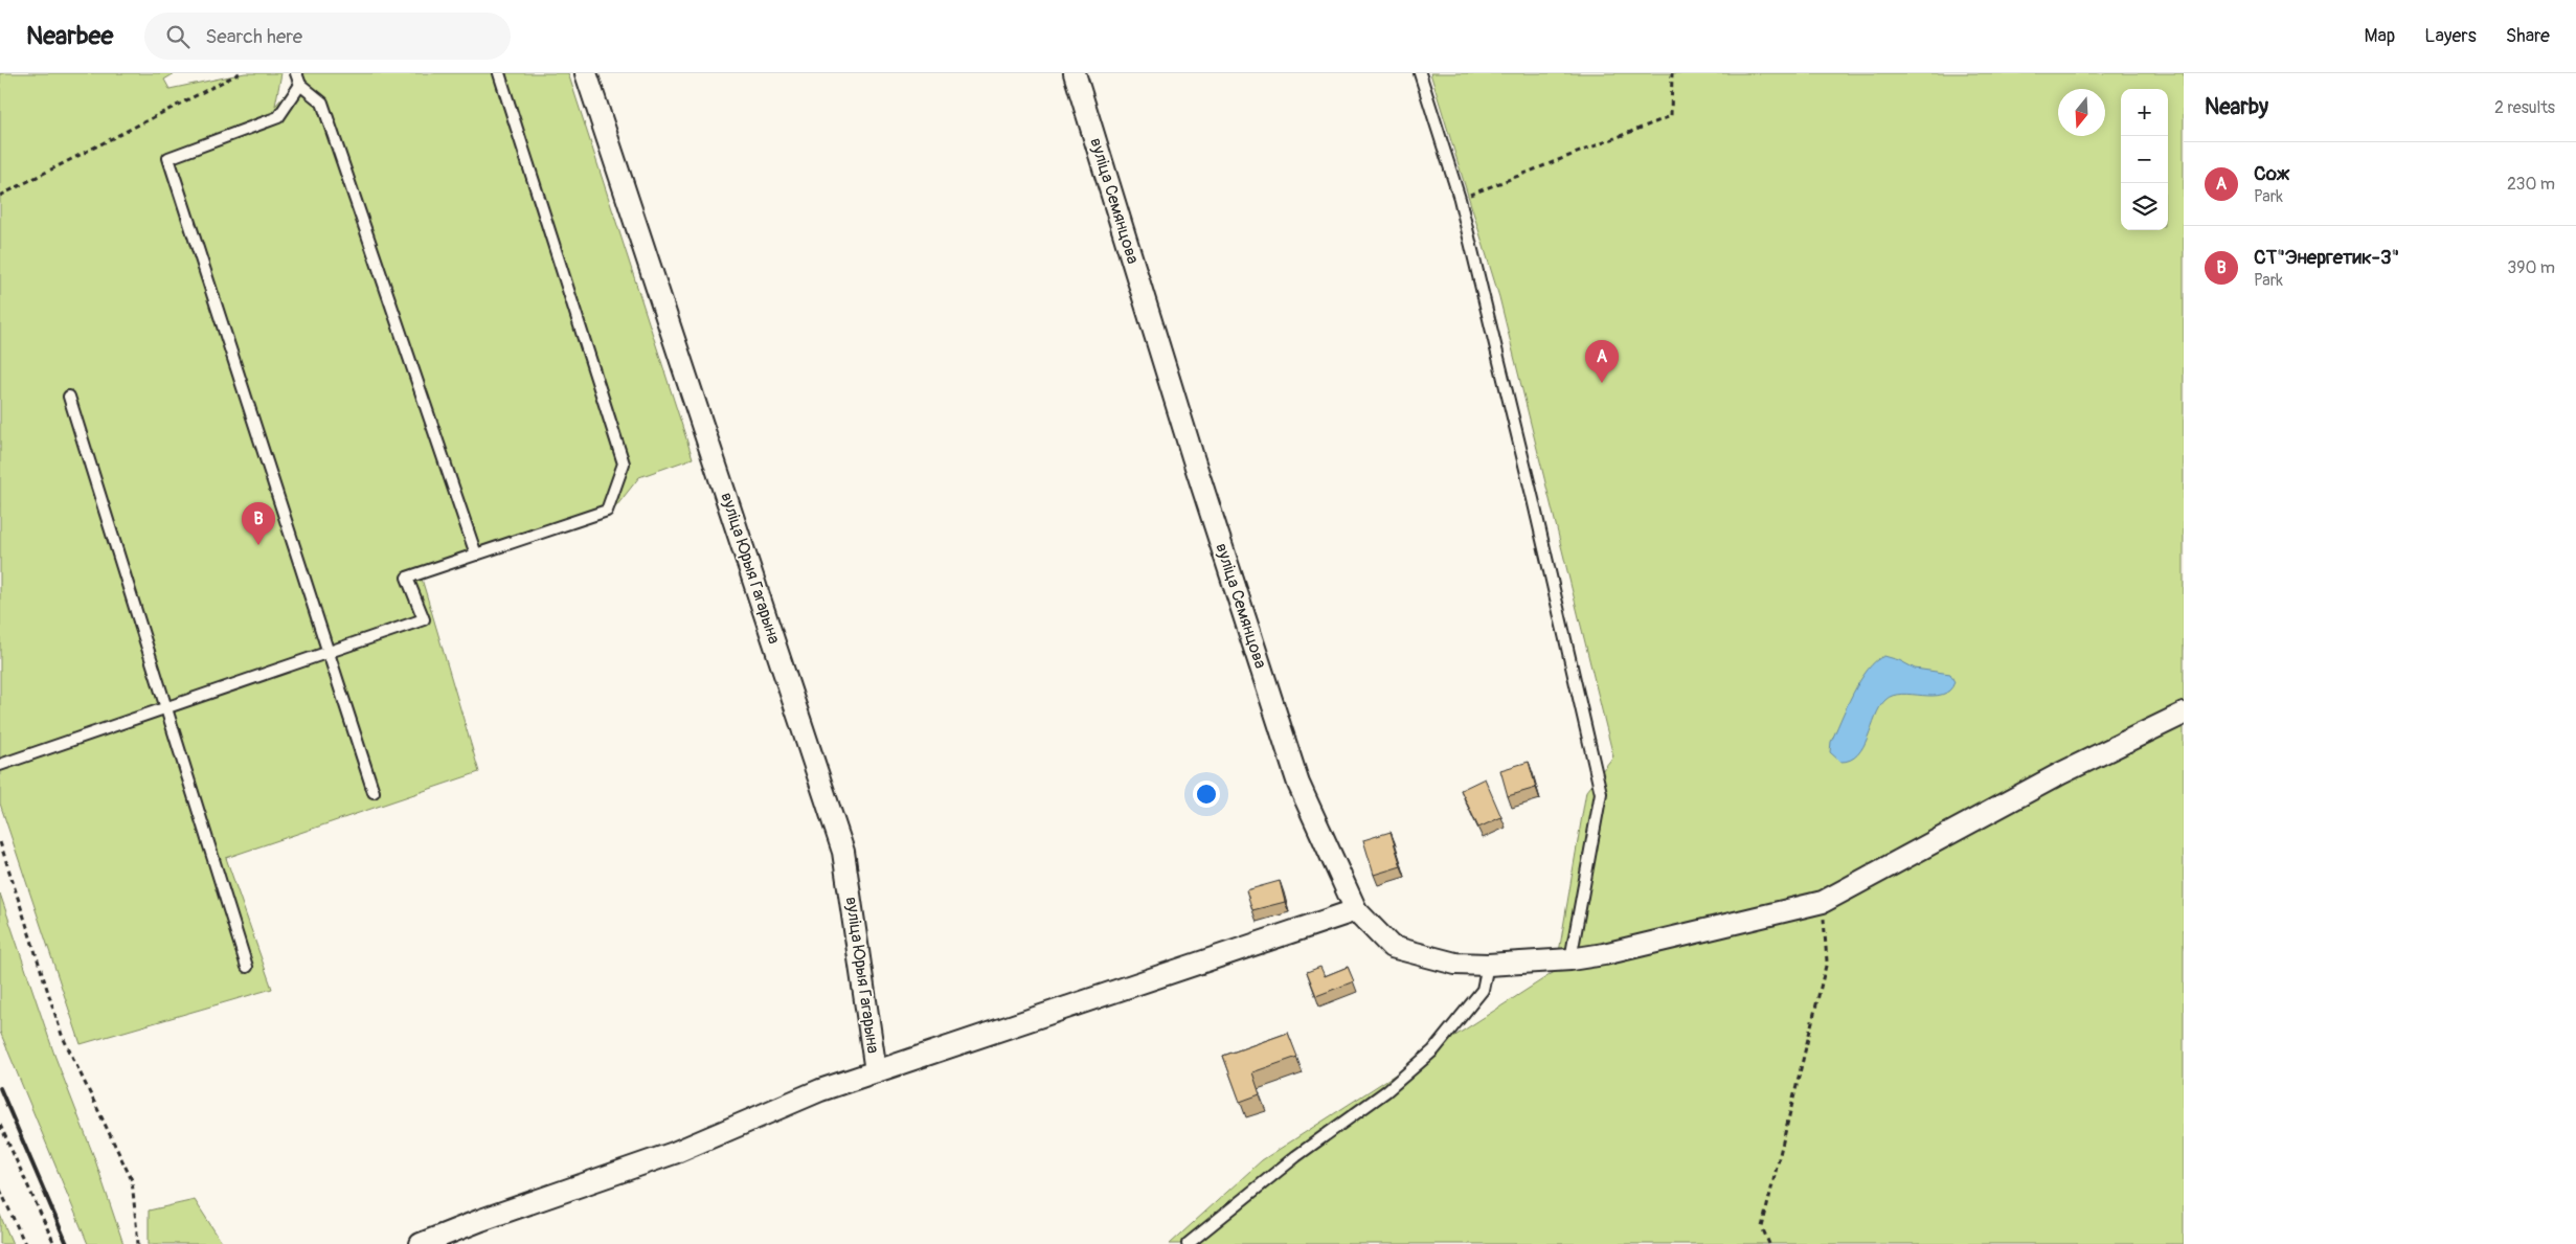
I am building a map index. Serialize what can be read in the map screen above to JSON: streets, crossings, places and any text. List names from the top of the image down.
{
  "streets": {
    "street": ["вуліца Семянцова", "вуліца Юрыя Гагарына"]
  },
  "crossings": [
    ["вуліца Семянцова", "вуліца Юрыя Гагарына"]
  ],
  "north": "bottom",
  "page": {
    "header": "Nearbee",
    "search": "Search here",
    "nav": ["Map", "Layers", "Share"],
    "heading": ["Nearby", "2 results"],
    "map_buttons": ["+", "−"],
    "list": [
      {
        "mark": "A",
        "name": "Сож",
        "note": "Park",
        "value": "230 m"
      },
      {
        "mark": "B",
        "name": "СТ\"Энергетик-3\"",
        "note": "Park",
        "value": "390 m"
      }
    ],
    "pins": ["A", "B"]
  }
}
